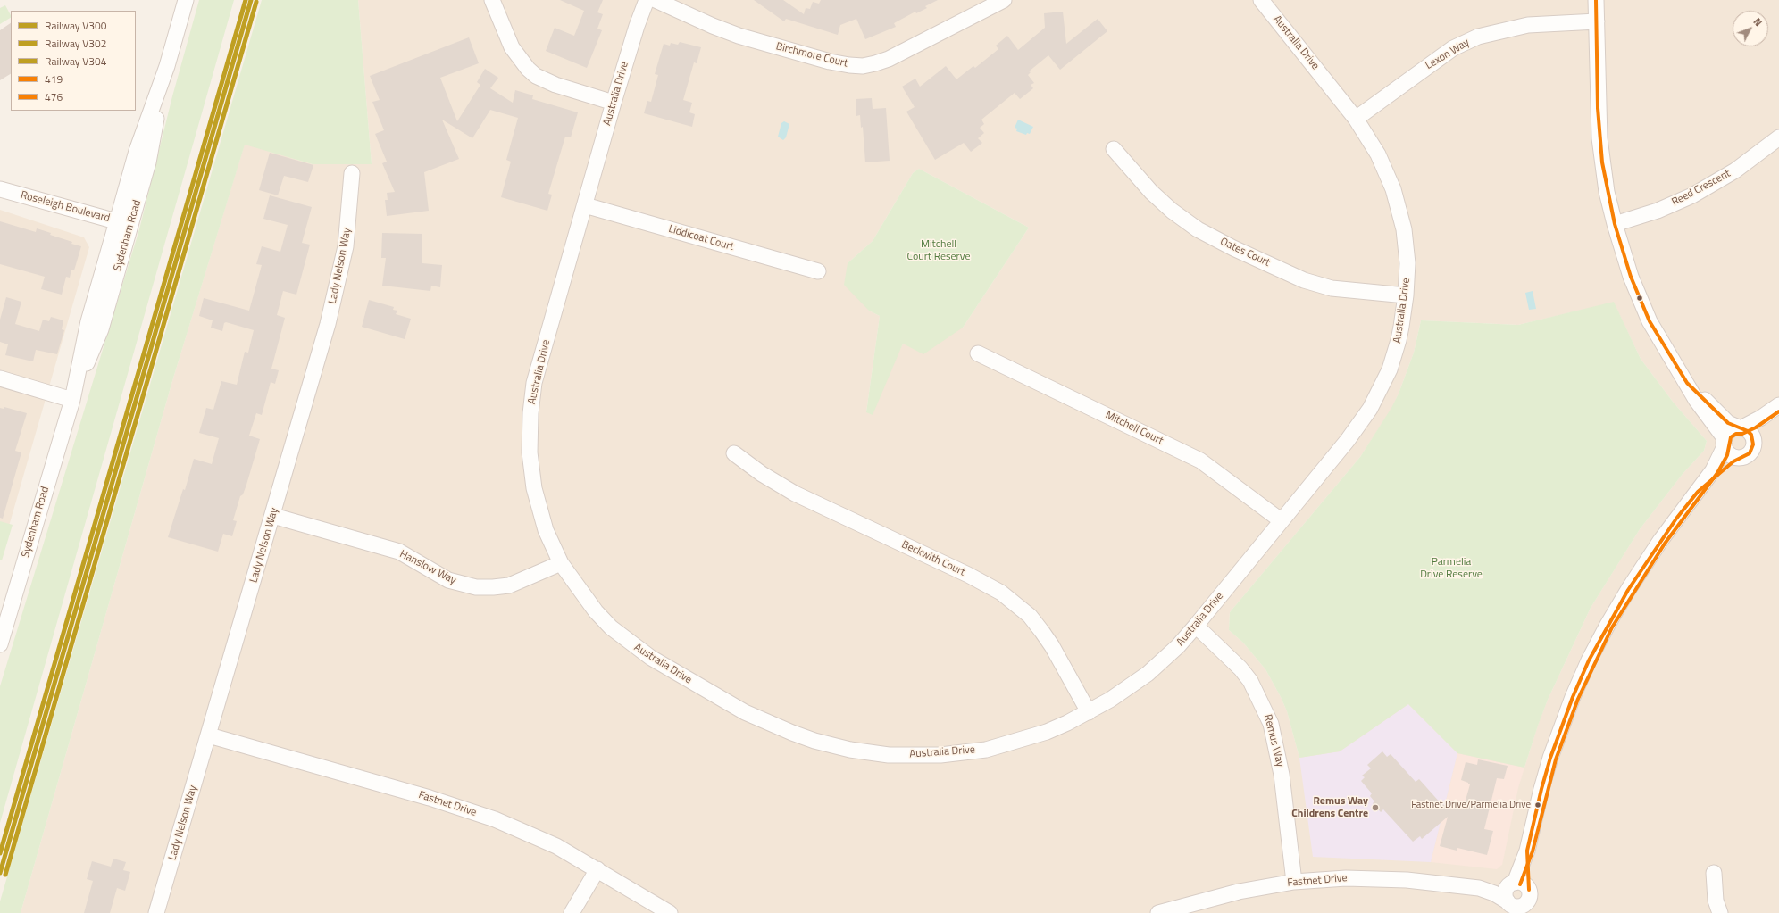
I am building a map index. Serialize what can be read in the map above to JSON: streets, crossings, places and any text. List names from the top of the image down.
{
  "streets": {
    "street": [
      "Australia Drive",
      "Lexon Way",
      "Birchmore Court",
      "Reed Crescent",
      "Roseleigh Boulevard",
      "Sydenham Road",
      "Liddicoat Court",
      "Oates Court",
      "Lady Nelson Way",
      "Mitchell Court",
      "Beckwith Court",
      "Hanslow Way",
      "Remus Way",
      "Fastnet Drive"
    ]
  },
  "crossings": [
    ["Australia Drive", "Lexon Way"],
    ["Australia Drive", "Liddicoat Court"],
    ["Australia Drive", "Oates Court"],
    ["Australia Drive", "Mitchell Court"],
    ["Australia Drive", "Beckwith Court"],
    ["Australia Drive", "Hanslow Way"],
    ["Australia Drive", "Remus Way"],
    ["Roseleigh Boulevard", "Sydenham Road"],
    ["Lady Nelson Way", "Hanslow Way"],
    ["Lady Nelson Way", "Fastnet Drive"],
    ["Remus Way", "Fastnet Drive"]
  ],
  "parks": ["Mitchell Court Reserve", "Parmelia Drive Reserve"],
  "places": ["Fastnet Drive/Parmelia Drive", "Remus Way Childrens Centre"],
  "lines": [
    "rail line V300",
    "rail line V304",
    "transit line 419",
    "rail line V302",
    "transit line 476"
  ],
  "legend": [
    "Railway V300",
    "Railway V302",
    "Railway V304",
    "419",
    "476"
  ],
  "north": "top right"
}
